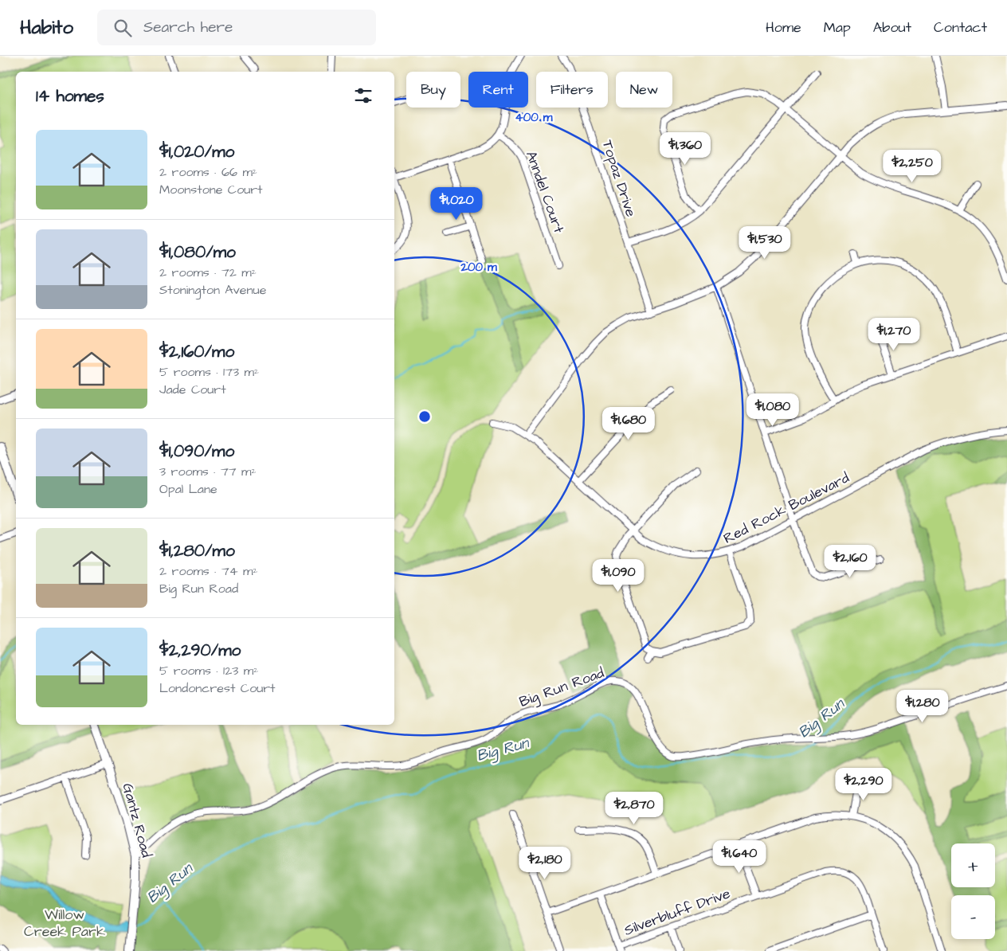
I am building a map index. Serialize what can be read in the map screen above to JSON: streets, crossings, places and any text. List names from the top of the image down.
{
  "streets": {
    "main road": ["Gantz Road"],
    "street": [
      "Topaz Drive",
      "Anndel Court",
      "Red Rock Boulevard",
      "Big Run Road",
      "Silverbluff Drive"
    ]
  },
  "crossings": [
    ["Big Run Road", "Gantz Road"]
  ],
  "water": ["Big Run"],
  "parks": ["Willow Creek Park"],
  "page": {
    "header": "Habito",
    "search": "Search here",
    "nav": [
      "Home",
      "Map",
      "About",
      "Contact"
    ],
    "chip": [
      "Buy",
      "Rent",
      "Filters",
      "New"
    ],
    "heading": "14 homes",
    "list": [
      {
        "name": "$1,020/mo",
        "note": "2 rooms · 66 m² · Moonstone Court"
      },
      {
        "name": "$1,080/mo",
        "note": "2 rooms · 72 m² · Stonington Avenue"
      },
      {
        "name": "$2,160/mo",
        "note": "5 rooms · 173 m² · Jade Court"
      },
      {
        "name": "$1,090/mo",
        "note": "3 rooms · 77 m² · Opal Lane"
      },
      {
        "name": "$1,280/mo",
        "note": "2 rooms · 74 m² · Big Run Road"
      },
      {
        "name": "$2,290/mo",
        "note": "5 rooms · 123 m² · Londoncrest Court"
      }
    ],
    "price": [
      "$1,360",
      "$2,250",
      "$1,020",
      "$1,530",
      "$1,270",
      "$1,080",
      "$1,680",
      "$2,160",
      "$1,090",
      "$1,280",
      "$2,290",
      "$2,870",
      "$1,640",
      "$2,180"
    ],
    "map_buttons": ["+", "−"]
  },
  "rings": ["400 m", "200 m"]
}
